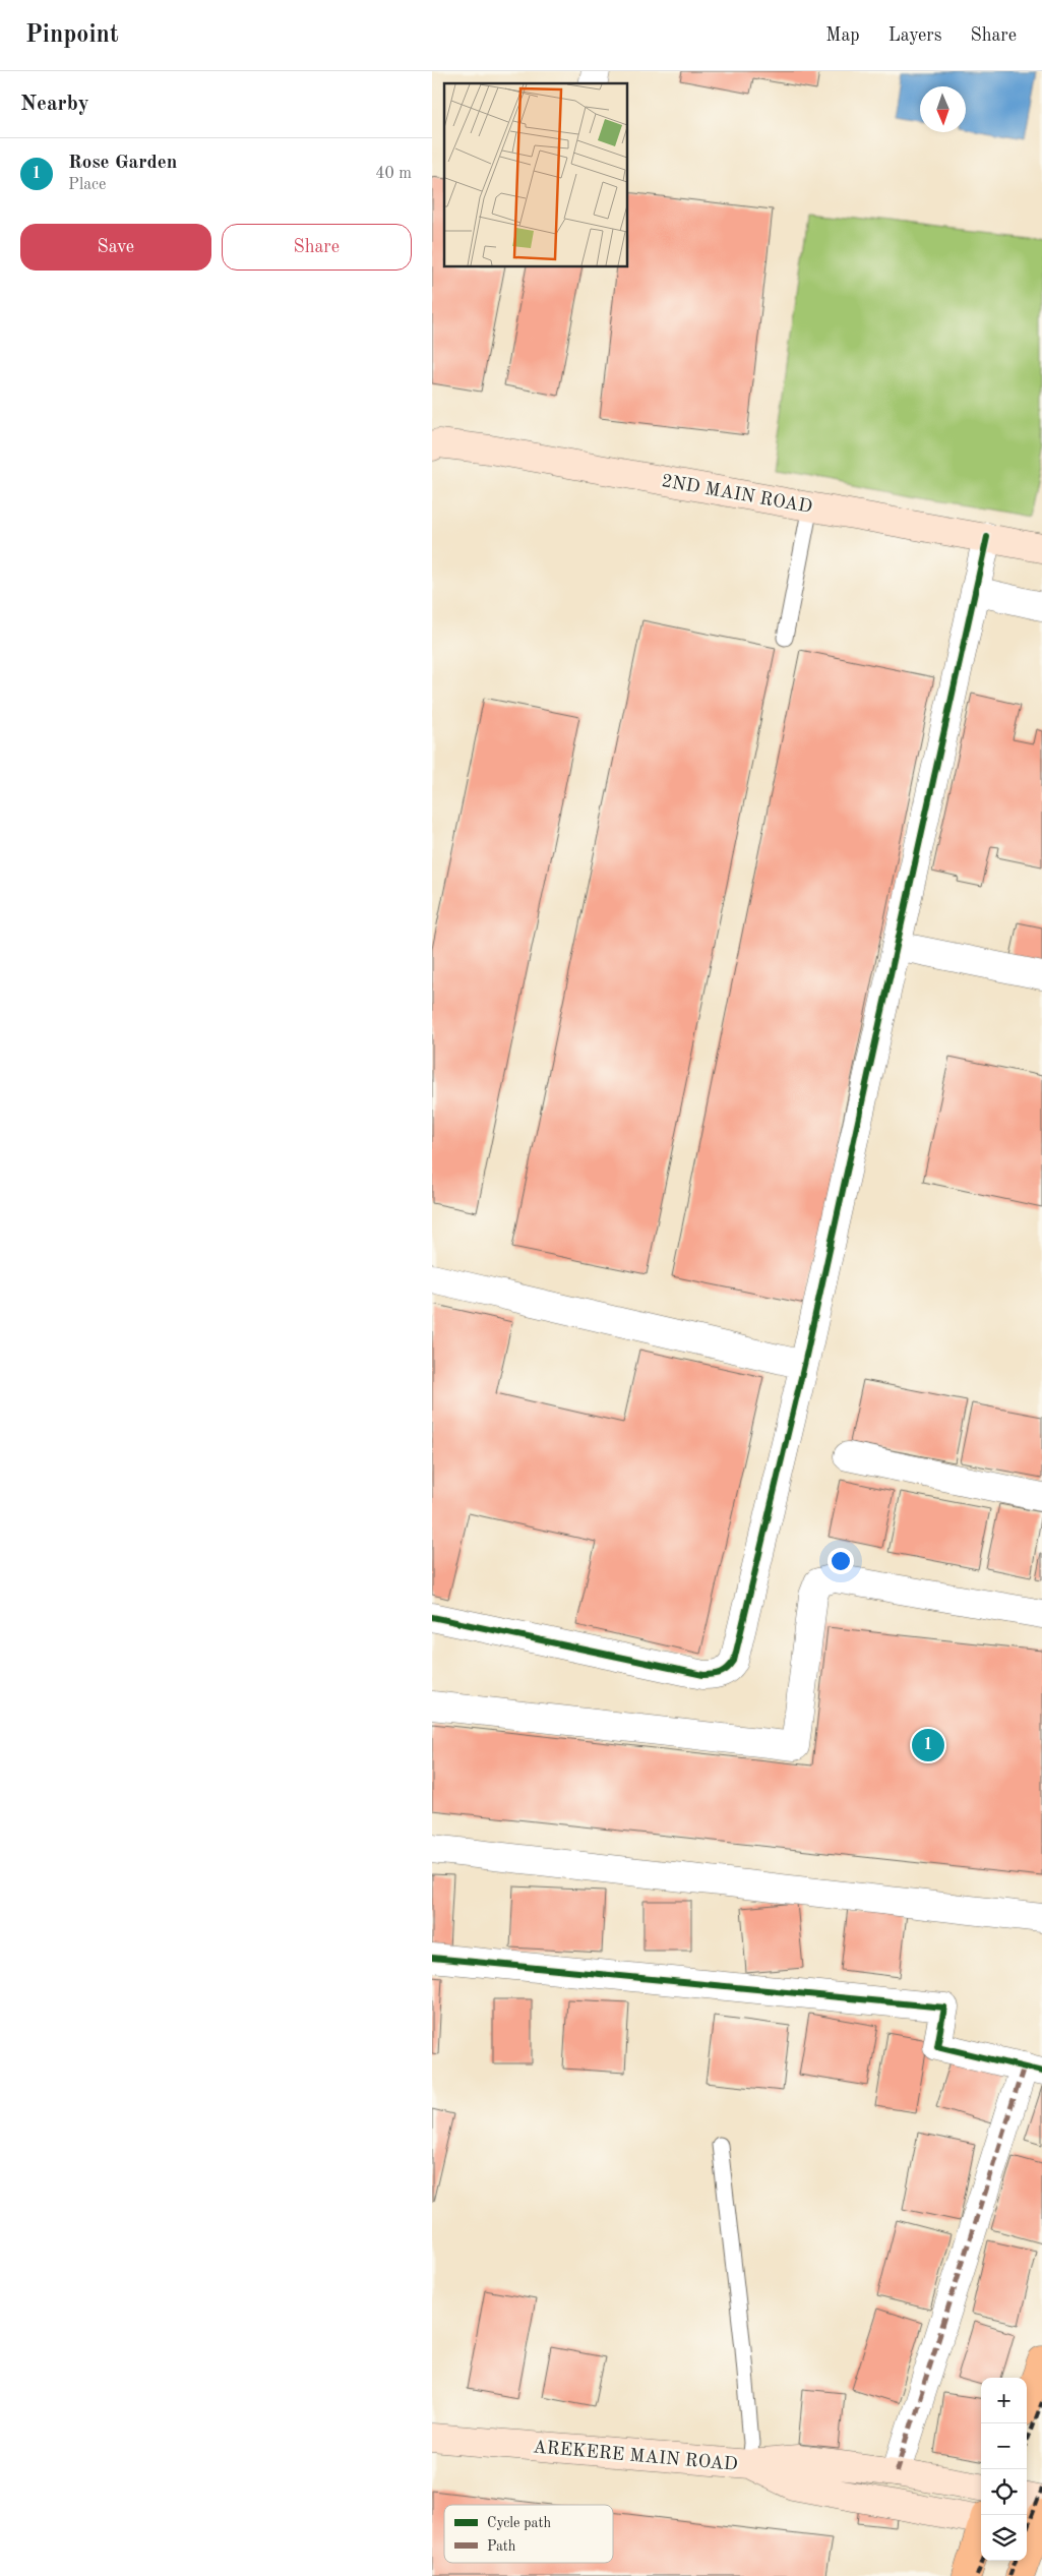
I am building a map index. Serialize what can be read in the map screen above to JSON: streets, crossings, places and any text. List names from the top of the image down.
{
  "streets": {
    "street": ["2ND MAIN ROAD", "AREKERE MAIN ROAD"]
  },
  "legend": ["Cycle path", "Path"],
  "north": "bottom",
  "page": {
    "header": "Pinpoint",
    "nav": ["Map", "Layers", "Share"],
    "heading": "Nearby",
    "list": [
      {
        "mark": "1",
        "name": "Rose Garden",
        "note": "Place",
        "value": "40 m"
      }
    ],
    "buttons": ["Save", "Share"],
    "pins": "1",
    "map_buttons": ["+", "−"]
  }
}
